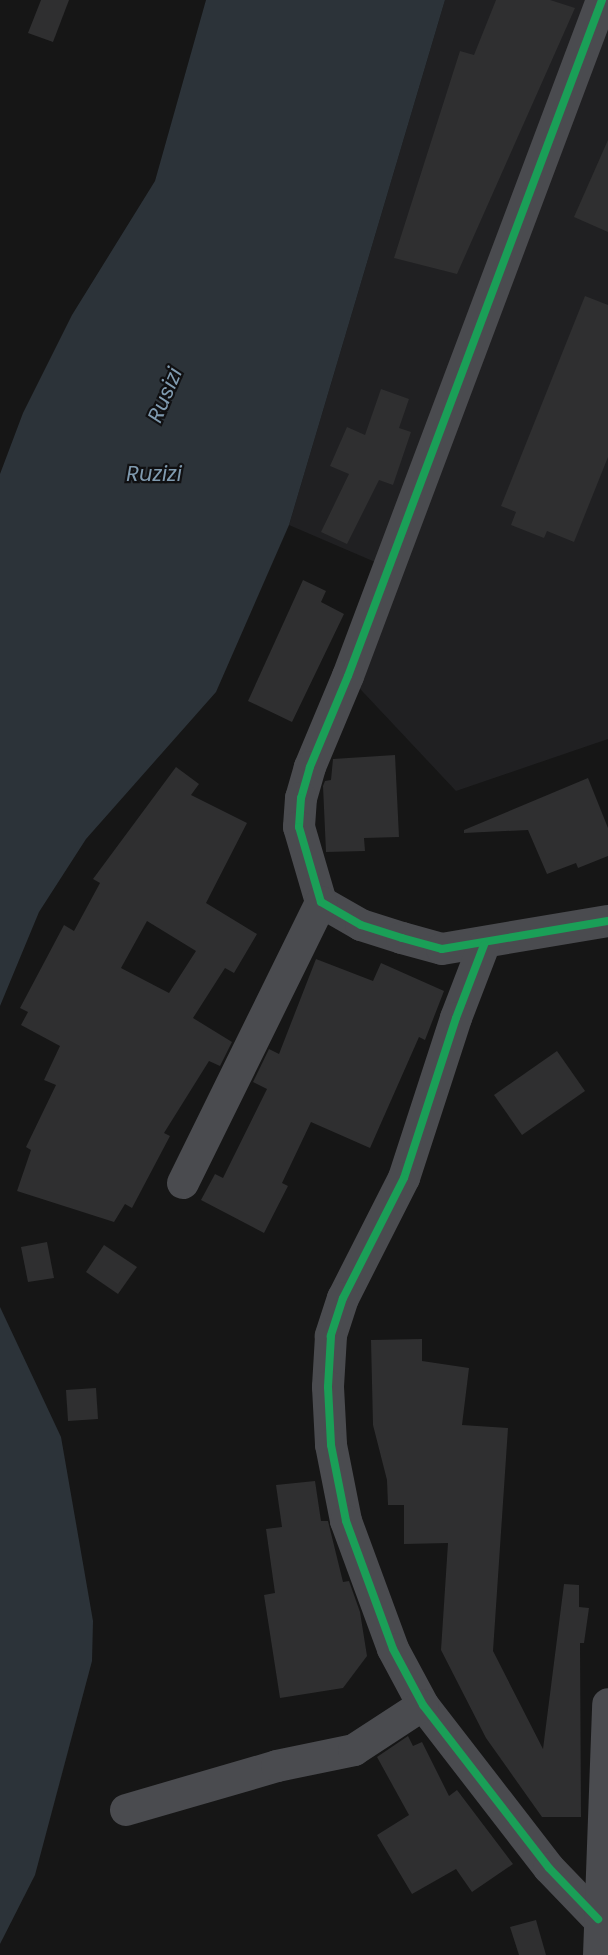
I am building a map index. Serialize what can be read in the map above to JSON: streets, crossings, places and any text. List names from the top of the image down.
{
  "water": ["Rusizi", "Ruzizi"]
}
